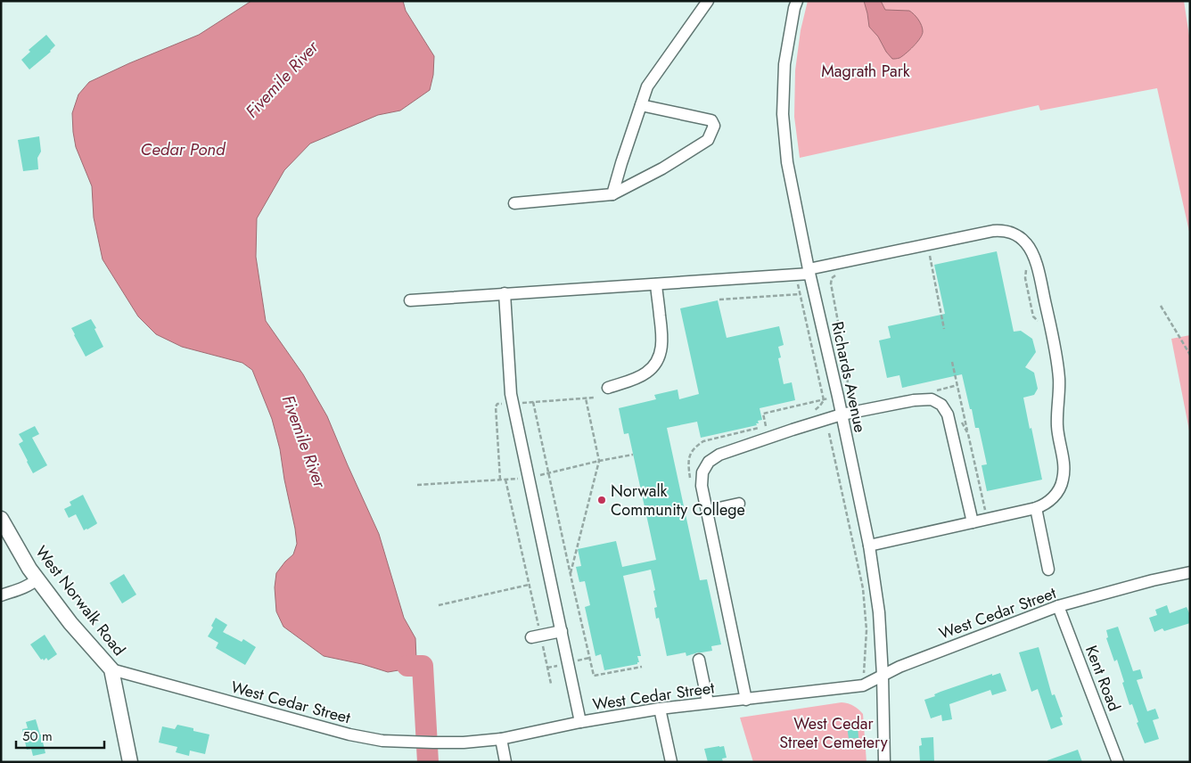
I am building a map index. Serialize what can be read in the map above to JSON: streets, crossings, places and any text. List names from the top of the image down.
{
  "streets": {
    "main road": ["West Norwalk Road"],
    "street": ["Richards Avenue", "West Cedar Street", "Kent Road"]
  },
  "crossings": [
    ["Richards Avenue", "West Cedar Street"],
    ["West Norwalk Road", "West Cedar Street"],
    ["West Cedar Street", "Kent Road"]
  ],
  "water": ["Fivemile River", "Cedar Pond"],
  "parks": ["Magrath Park", "West Cedar Street Cemetery"],
  "places": ["Norwalk Community College"],
  "scale_bar": "50 m"
}
